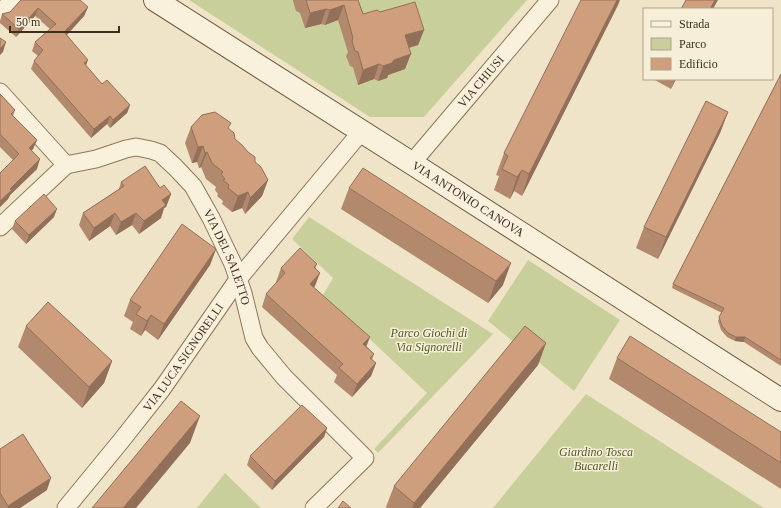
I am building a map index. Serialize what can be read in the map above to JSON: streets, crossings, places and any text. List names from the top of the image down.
{
  "streets": {
    "street": [
      "VIA CHIUSI",
      "VIA ANTONIO CANOVA",
      "VIA DEL SALETTO",
      "VIA LUCA SIGNORELLI"
    ]
  },
  "crossings": [
    ["VIA CHIUSI", "VIA ANTONIO CANOVA"],
    ["VIA ANTONIO CANOVA", "VIA LUCA SIGNORELLI"],
    ["VIA DEL SALETTO", "VIA LUCA SIGNORELLI"]
  ],
  "parks": ["Parco Giochi di Via Signorelli", "Giardino Tosca Bucarelli"],
  "legend": ["Strada", "Parco", "Edificio"],
  "scale_bar": "50 m"
}
